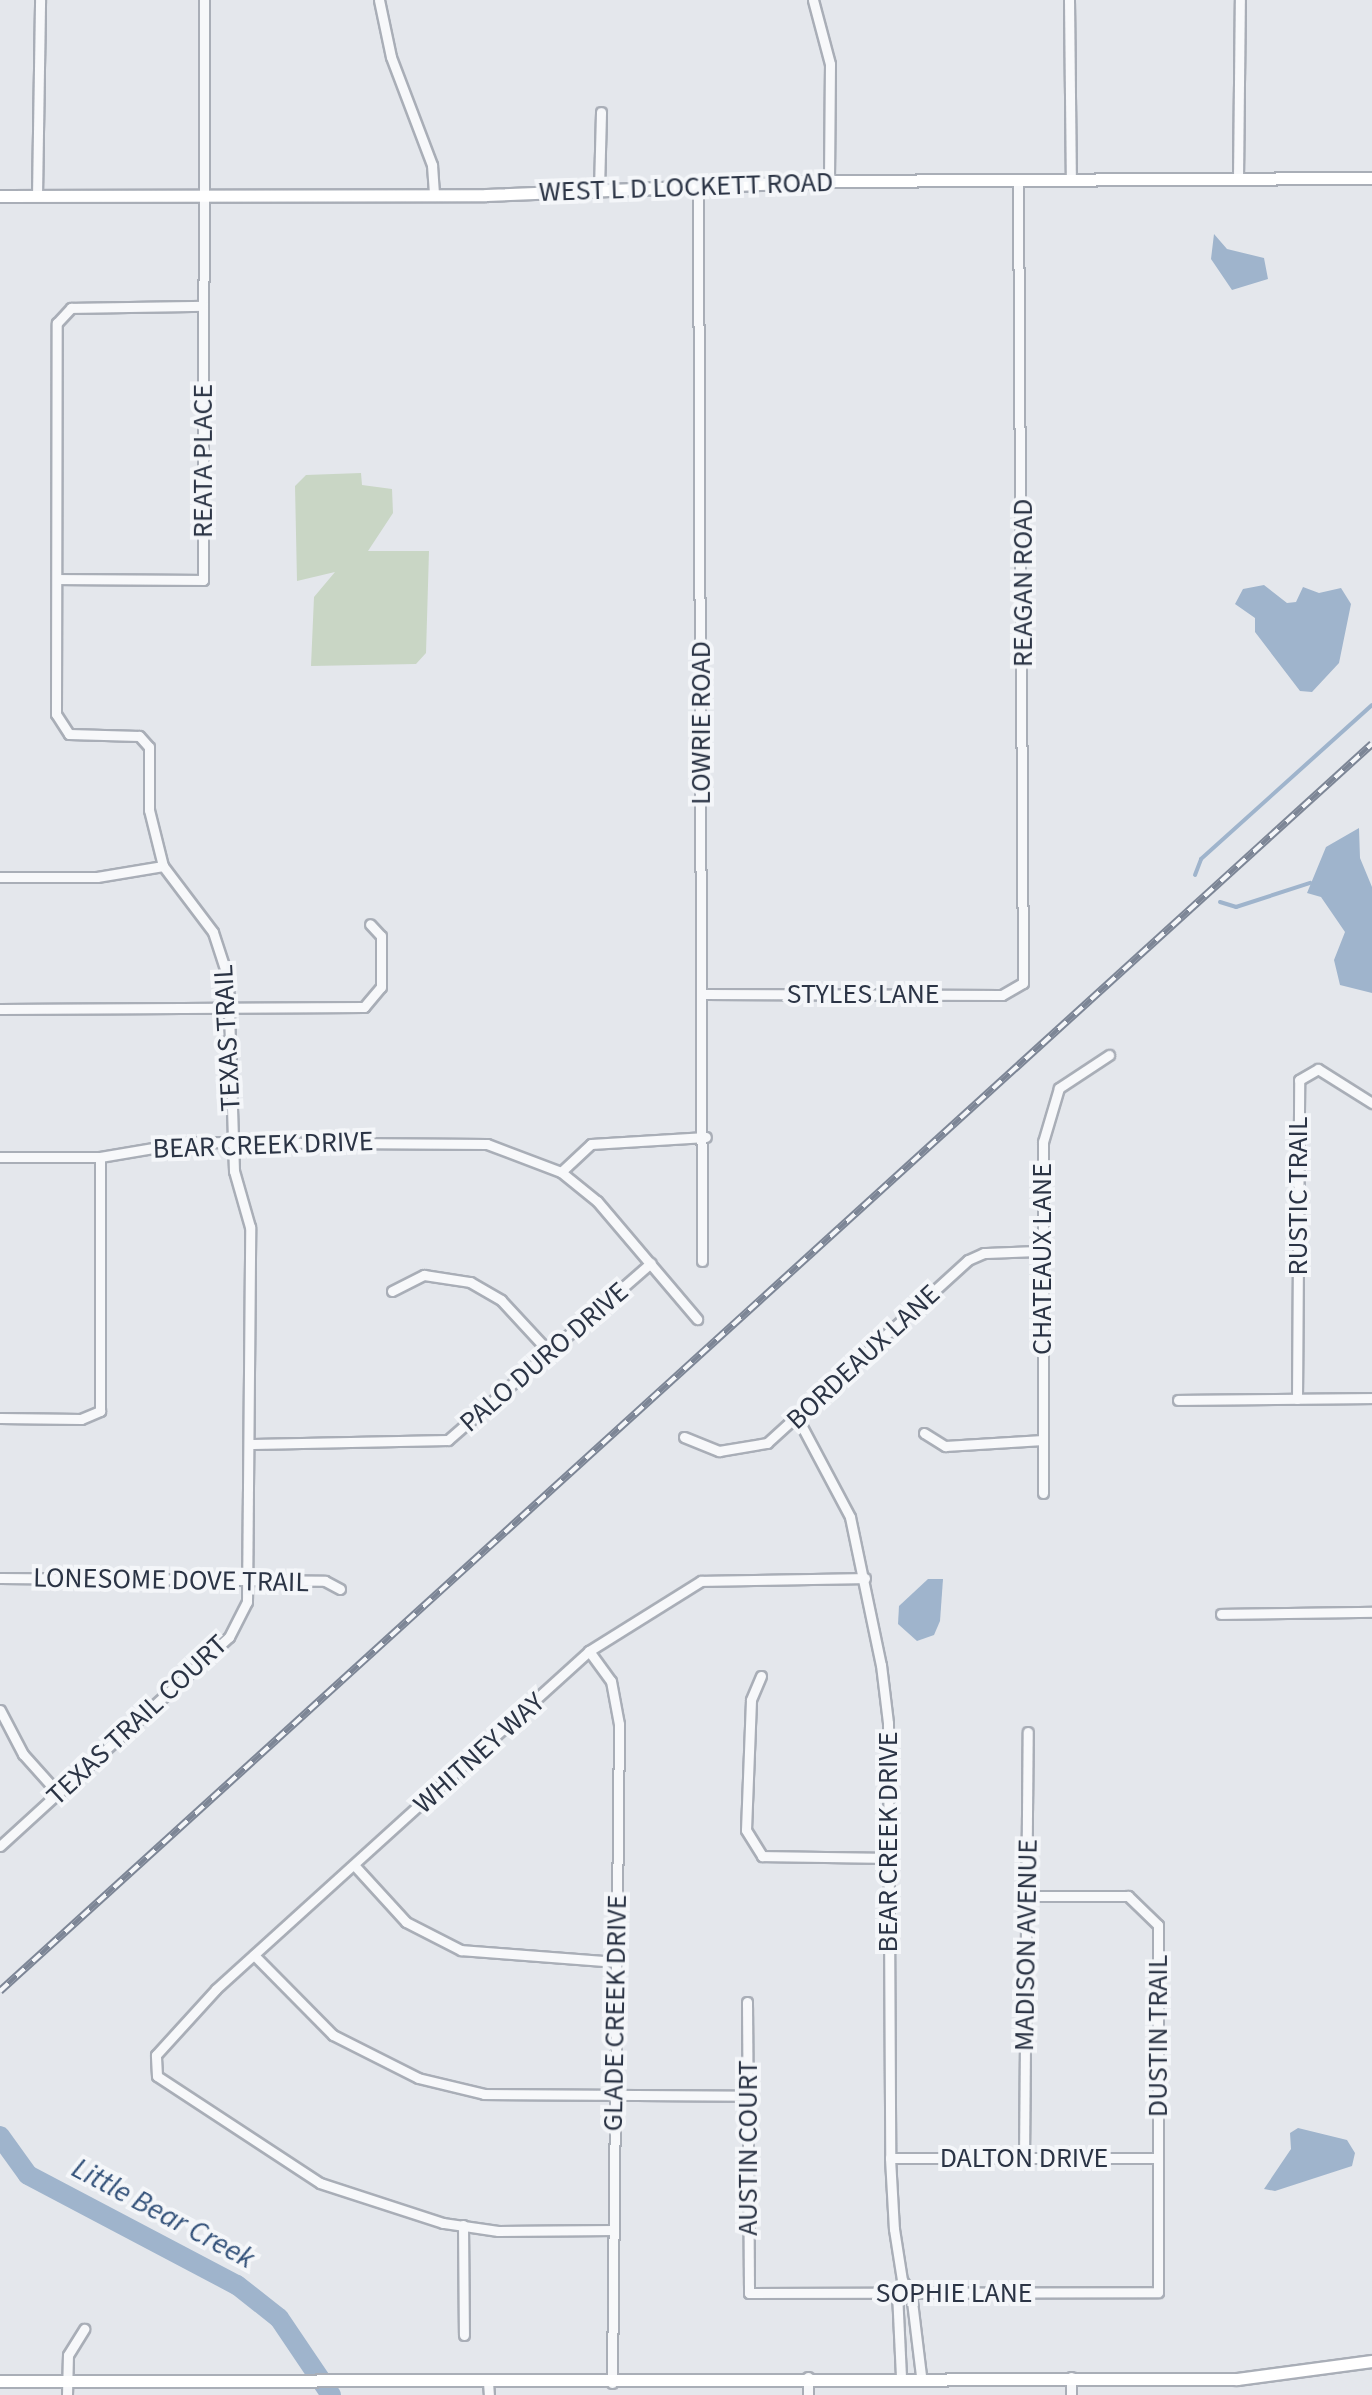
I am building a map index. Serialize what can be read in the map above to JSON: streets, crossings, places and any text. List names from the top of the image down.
{
  "streets": {
    "main road": ["WEST L D LOCKETT ROAD"],
    "street": [
      "REATA PLACE",
      "REAGAN ROAD",
      "LOWRIE ROAD",
      "STYLES LANE",
      "TEXAS TRAIL",
      "BEAR CREEK DRIVE",
      "RUSTIC TRAIL",
      "CHATEAUX LANE",
      "PALO DURO DRIVE",
      "BORDEAUX LANE",
      "LONESOME DOVE TRAIL",
      "TEXAS TRAIL COURT",
      "WHITNEY WAY",
      "MADISON AVENUE",
      "GLADE CREEK DRIVE",
      "DUSTIN TRAIL",
      "AUSTIN COURT",
      "DALTON DRIVE",
      "SOPHIE LANE"
    ]
  },
  "crossings": [
    ["WEST L D LOCKETT ROAD", "REATA PLACE"],
    ["WEST L D LOCKETT ROAD", "REAGAN ROAD"],
    ["WEST L D LOCKETT ROAD", "LOWRIE ROAD"],
    ["REATA PLACE", "TEXAS TRAIL"],
    ["REAGAN ROAD", "STYLES LANE"],
    ["LOWRIE ROAD", "STYLES LANE"],
    ["TEXAS TRAIL", "BEAR CREEK DRIVE"],
    ["TEXAS TRAIL", "PALO DURO DRIVE"],
    ["TEXAS TRAIL", "LONESOME DOVE TRAIL"],
    ["TEXAS TRAIL", "TEXAS TRAIL COURT"],
    ["BEAR CREEK DRIVE", "PALO DURO DRIVE"],
    ["BEAR CREEK DRIVE", "BORDEAUX LANE"],
    ["BEAR CREEK DRIVE", "WHITNEY WAY"],
    ["BEAR CREEK DRIVE", "DALTON DRIVE"],
    ["BEAR CREEK DRIVE", "SOPHIE LANE"],
    ["CHATEAUX LANE", "BORDEAUX LANE"],
    ["LONESOME DOVE TRAIL", "TEXAS TRAIL COURT"],
    ["WHITNEY WAY", "GLADE CREEK DRIVE"],
    ["MADISON AVENUE", "DUSTIN TRAIL"],
    ["MADISON AVENUE", "DALTON DRIVE"],
    ["DUSTIN TRAIL", "DALTON DRIVE"],
    ["DUSTIN TRAIL", "SOPHIE LANE"],
    ["AUSTIN COURT", "SOPHIE LANE"]
  ],
  "water": ["Little Bear Creek"]
}
